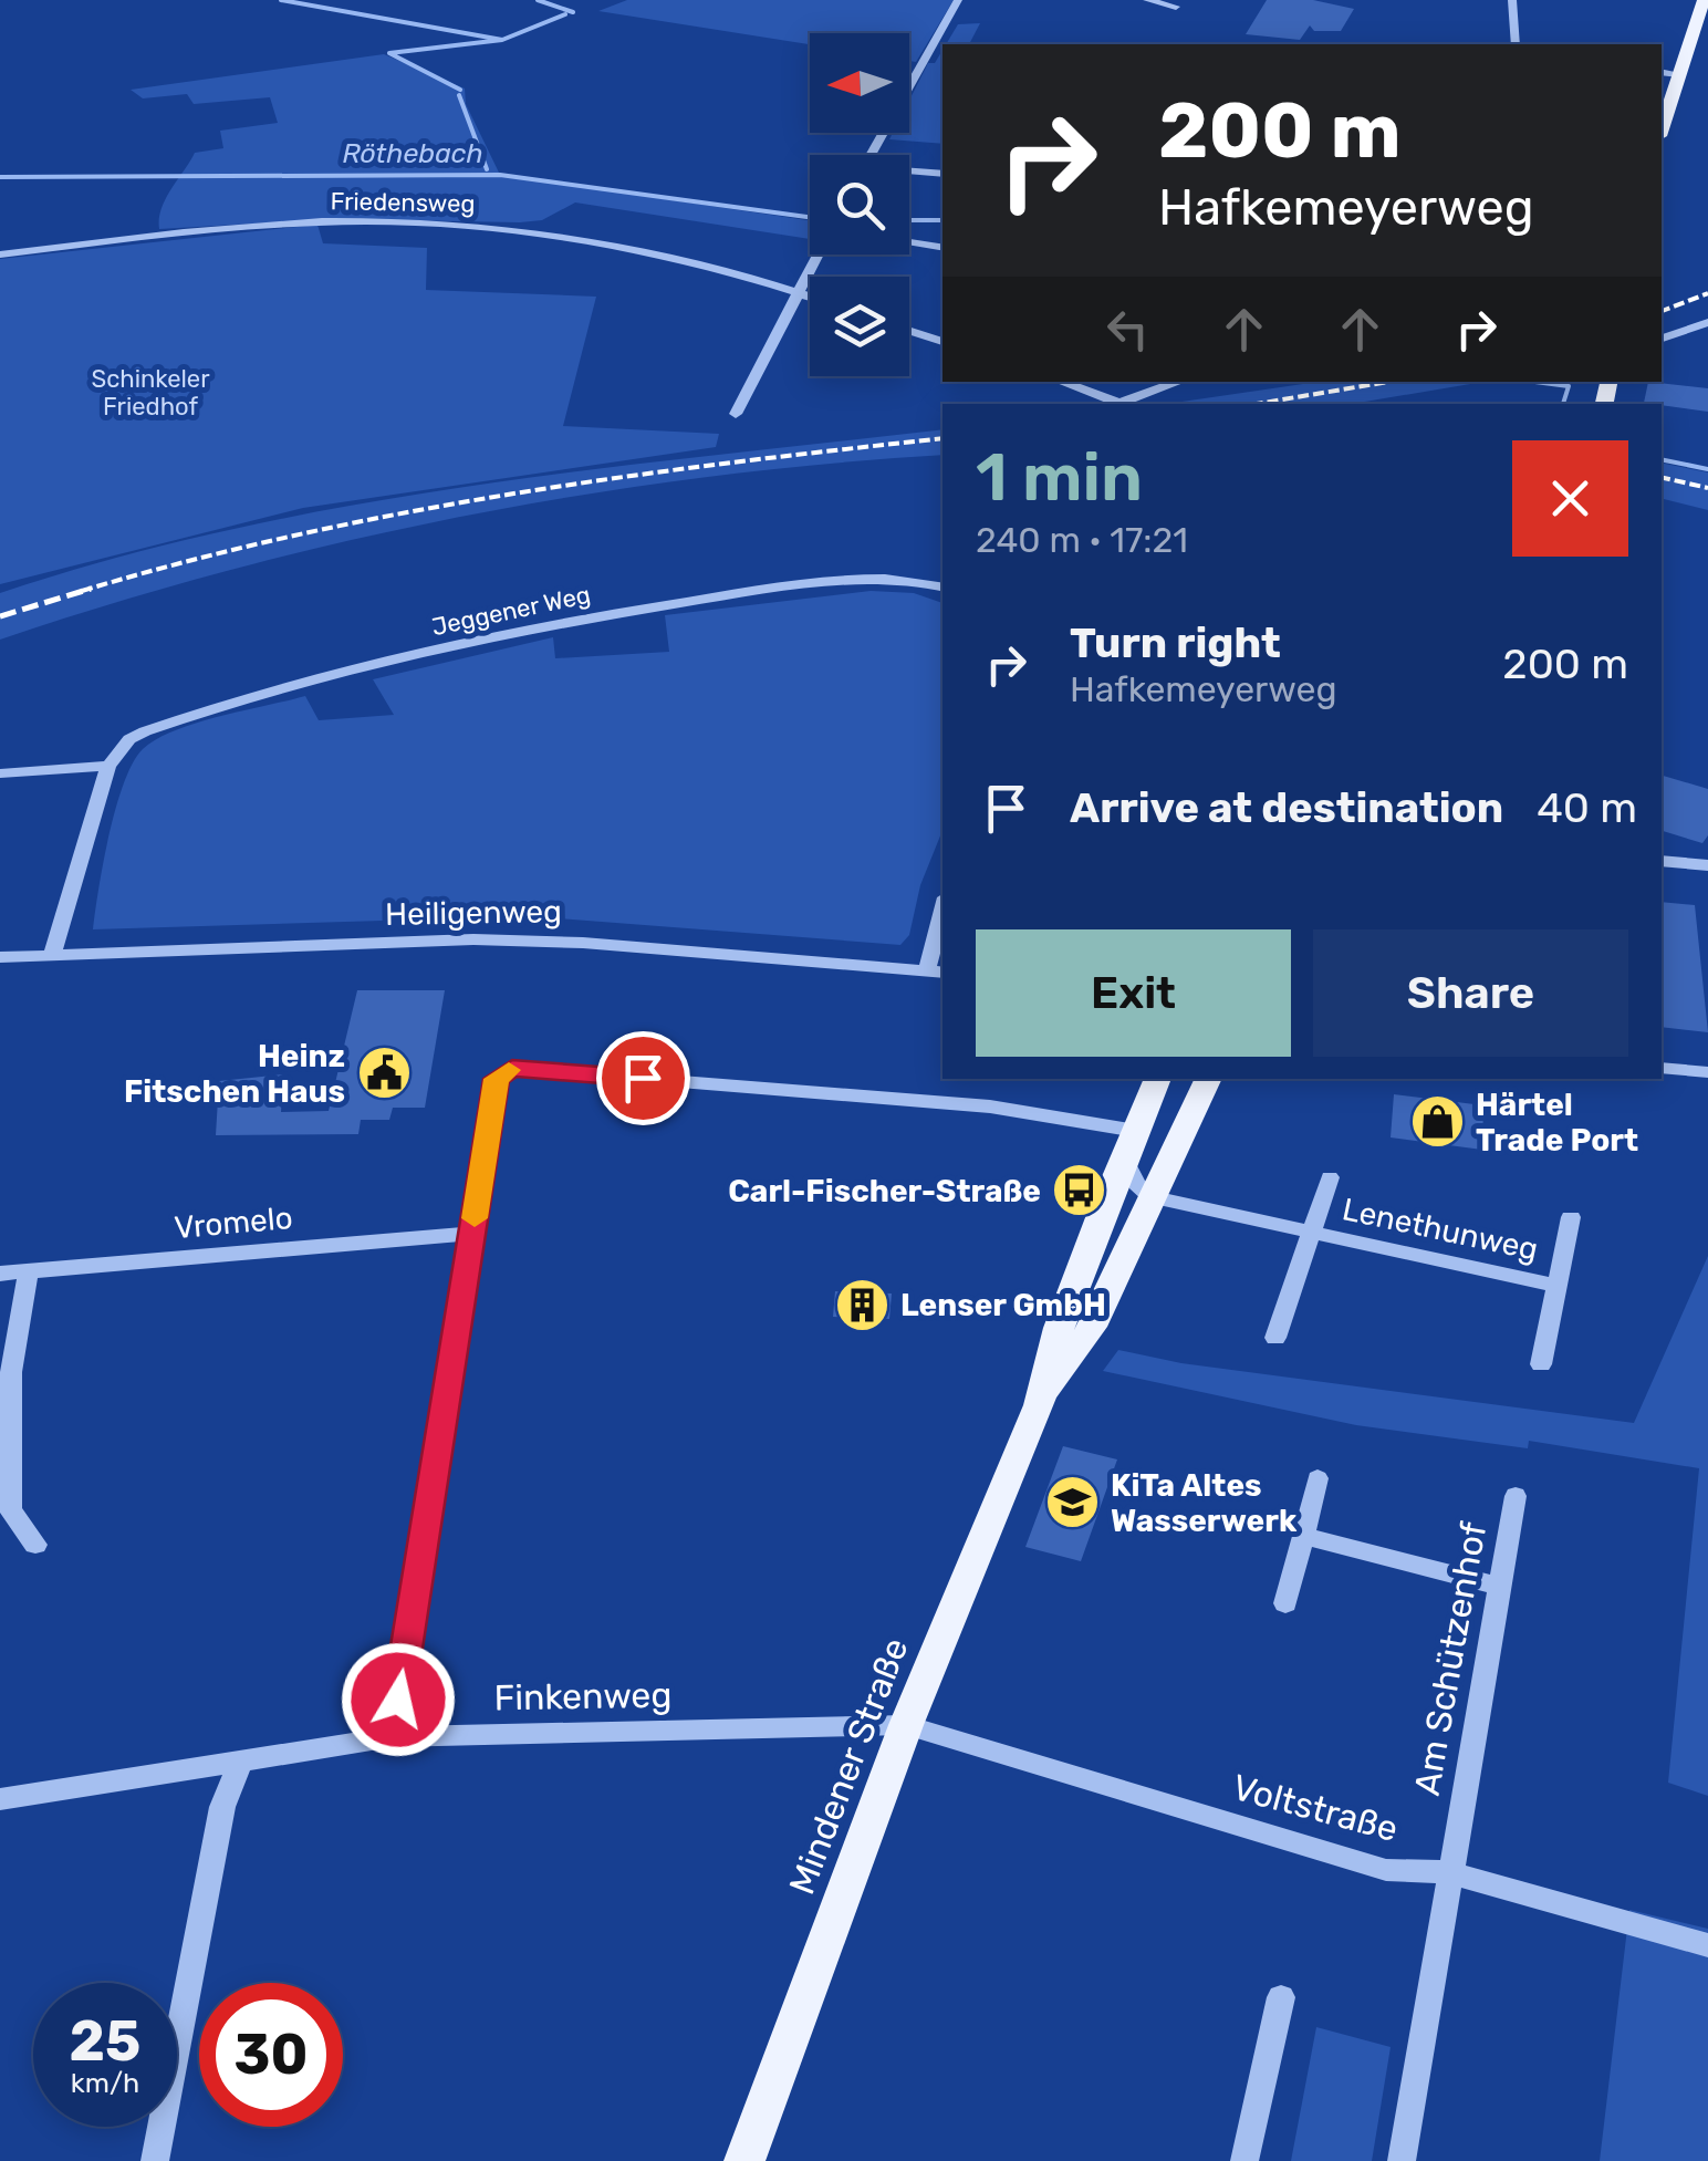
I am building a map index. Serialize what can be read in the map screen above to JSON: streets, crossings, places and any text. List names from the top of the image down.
{
  "streets": {
    "main road": ["Mindener Straße"],
    "street": [
      "Friedensweg",
      "Jeggener Weg",
      "Heiligenweg",
      "Vromelo",
      "Lenethunweg",
      "Am Schützenhof",
      "Finkenweg",
      "Voltstraße"
    ]
  },
  "crossings": [
    ["Lenethunweg", "Mindener Straße"],
    ["Am Schützenhof", "Voltstraße"],
    ["Finkenweg", "Mindener Straße"],
    ["Finkenweg", "Voltstraße"],
    ["Mindener Straße", "Voltstraße"]
  ],
  "water": ["Röthebach"],
  "parks": ["Schinkeler Friedhof"],
  "places": {
    "public building": ["Heinz Fitschen Haus"],
    "shop": ["Härtel Trade Port"],
    "bus stop": ["Carl-Fischer-Straße"],
    "building": ["Lenser GmbH"],
    "school or university": ["KiTa Altes Wasserwerk"]
  },
  "north": "left",
  "page": {
    "turn": ["200 m", "Hafkemeyerweg"],
    "heading": ["1 min", "240 m · 17:21"],
    "list": [
      {
        "name": "Turn right",
        "note": "Hafkemeyerweg",
        "value": "200 m"
      },
      {
        "name": "Arrive at destination",
        "value": "40 m"
      }
    ],
    "buttons": ["Exit", "Share"],
    "speed": "25 km/h",
    "limit": "30"
  }
}
